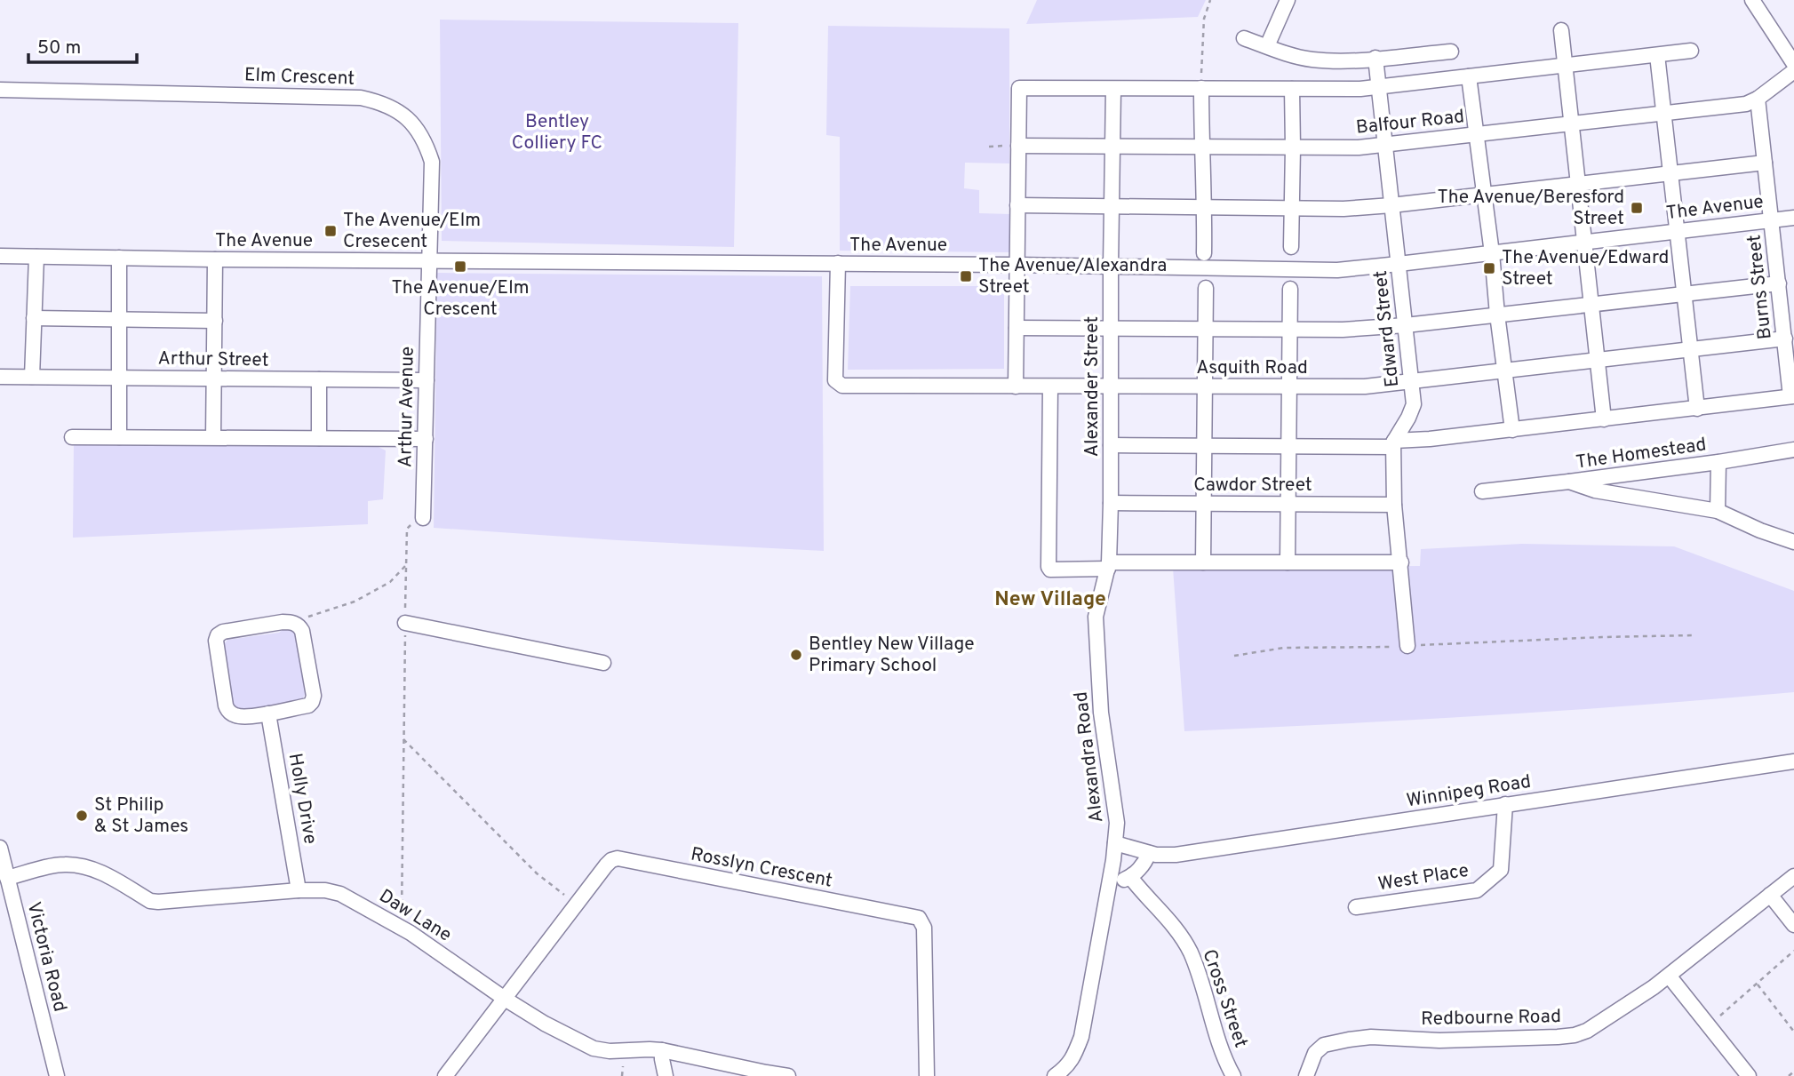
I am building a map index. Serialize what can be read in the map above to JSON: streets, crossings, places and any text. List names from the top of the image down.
{
  "streets": {
    "street": [
      "Elm Crescent",
      "Balfour Road",
      "The Avenue",
      "Burns Street",
      "Edward Street",
      "Arthur Street",
      "Asquith Road",
      "Alexander Street",
      "Arthur Avenue",
      "The Homestead",
      "Cawdor Street",
      "Alexandra Road",
      "Winnipeg Road",
      "Holly Drive",
      "Rosslyn Crescent",
      "West Place",
      "Daw Lane",
      "Victoria Road",
      "Cross Street",
      "Redbourne Road"
    ]
  },
  "crossings": [
    ["Elm Crescent", "The Avenue"],
    ["Elm Crescent", "Arthur Avenue"],
    ["Balfour Road", "Burns Street"],
    ["Balfour Road", "Edward Street"],
    ["Balfour Road", "Alexander Street"],
    ["The Avenue", "Burns Street"],
    ["The Avenue", "Edward Street"],
    ["The Avenue", "Asquith Road"],
    ["The Avenue", "Alexander Street"],
    ["The Avenue", "Arthur Avenue"],
    ["Burns Street", "Asquith Road"],
    ["Edward Street", "Asquith Road"],
    ["Arthur Street", "Arthur Avenue"],
    ["Asquith Road", "Alexander Street"],
    ["Alexander Street", "Cawdor Street"],
    ["Alexander Street", "Alexandra Road"],
    ["Alexandra Road", "Winnipeg Road"],
    ["Winnipeg Road", "West Place"],
    ["Holly Drive", "Daw Lane"],
    ["Rosslyn Crescent", "Daw Lane"],
    ["Daw Lane", "Victoria Road"]
  ],
  "districts": ["New Village"],
  "parks": ["Bentley Colliery FC"],
  "places": {
    "transit": [
      "The Avenue/Beresford Street",
      "The Avenue/Elm Cresecent",
      "The Avenue/Elm Crescent",
      "The Avenue/Edward Street",
      "The Avenue/Alexandra Street"
    ],
    "other": ["Bentley New Village Primary School", "St Philip & St James"]
  },
  "scale_bar": "50 m"
}
